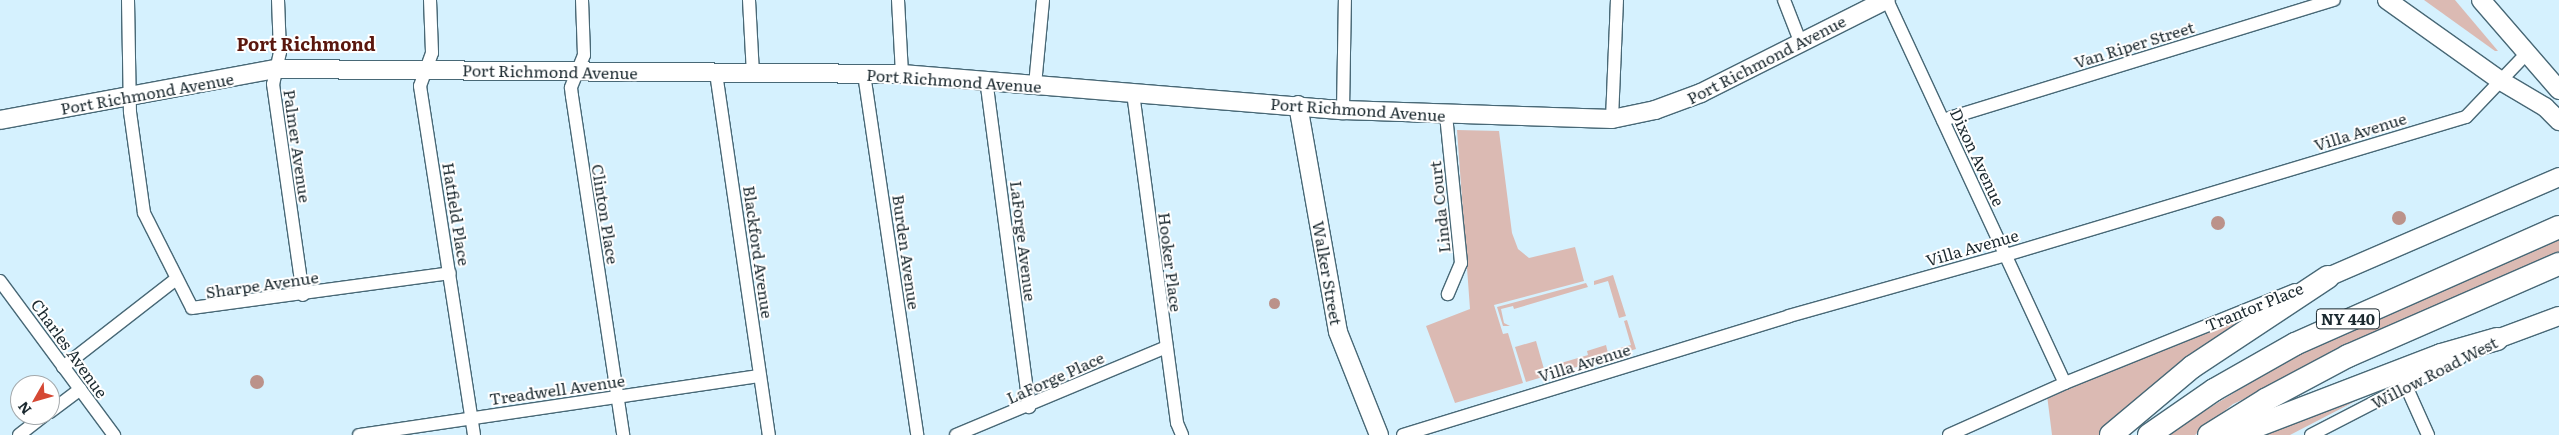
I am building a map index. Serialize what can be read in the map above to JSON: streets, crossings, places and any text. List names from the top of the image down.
{
  "streets": {
    "highway": ["NY 440"],
    "street": [
      "Van Riper Street",
      "Port Richmond Avenue",
      "Villa Avenue",
      "Palmer Avenue",
      "Dixon Avenue",
      "Linda Court",
      "Hatfield Place",
      "Clinton Place",
      "LaForge Avenue",
      "Blackford Avenue",
      "Burden Avenue",
      "Hooker Place",
      "Walker Street",
      "Sharpe Avenue",
      "Trantor Place",
      "Charles Avenue",
      "Willow Road West",
      "LaForge Place",
      "Treadwell Avenue"
    ]
  },
  "crossings": [
    ["Van Riper Street", "Dixon Avenue"],
    ["Port Richmond Avenue", "Palmer Avenue"],
    ["Port Richmond Avenue", "Dixon Avenue"],
    ["Port Richmond Avenue", "Linda Court"],
    ["Port Richmond Avenue", "Hatfield Place"],
    ["Port Richmond Avenue", "Clinton Place"],
    ["Port Richmond Avenue", "LaForge Avenue"],
    ["Port Richmond Avenue", "Blackford Avenue"],
    ["Port Richmond Avenue", "Burden Avenue"],
    ["Port Richmond Avenue", "Hooker Place"],
    ["Port Richmond Avenue", "Walker Street"],
    ["Villa Avenue", "Dixon Avenue"],
    ["Palmer Avenue", "Sharpe Avenue"],
    ["Dixon Avenue", "Trantor Place"],
    ["Hatfield Place", "Sharpe Avenue"],
    ["Hatfield Place", "Treadwell Avenue"],
    ["Clinton Place", "Treadwell Avenue"],
    ["LaForge Avenue", "LaForge Place"],
    ["Blackford Avenue", "Treadwell Avenue"],
    ["Hooker Place", "LaForge Place"]
  ],
  "districts": ["Port Richmond"],
  "north": "bottom left"
}
